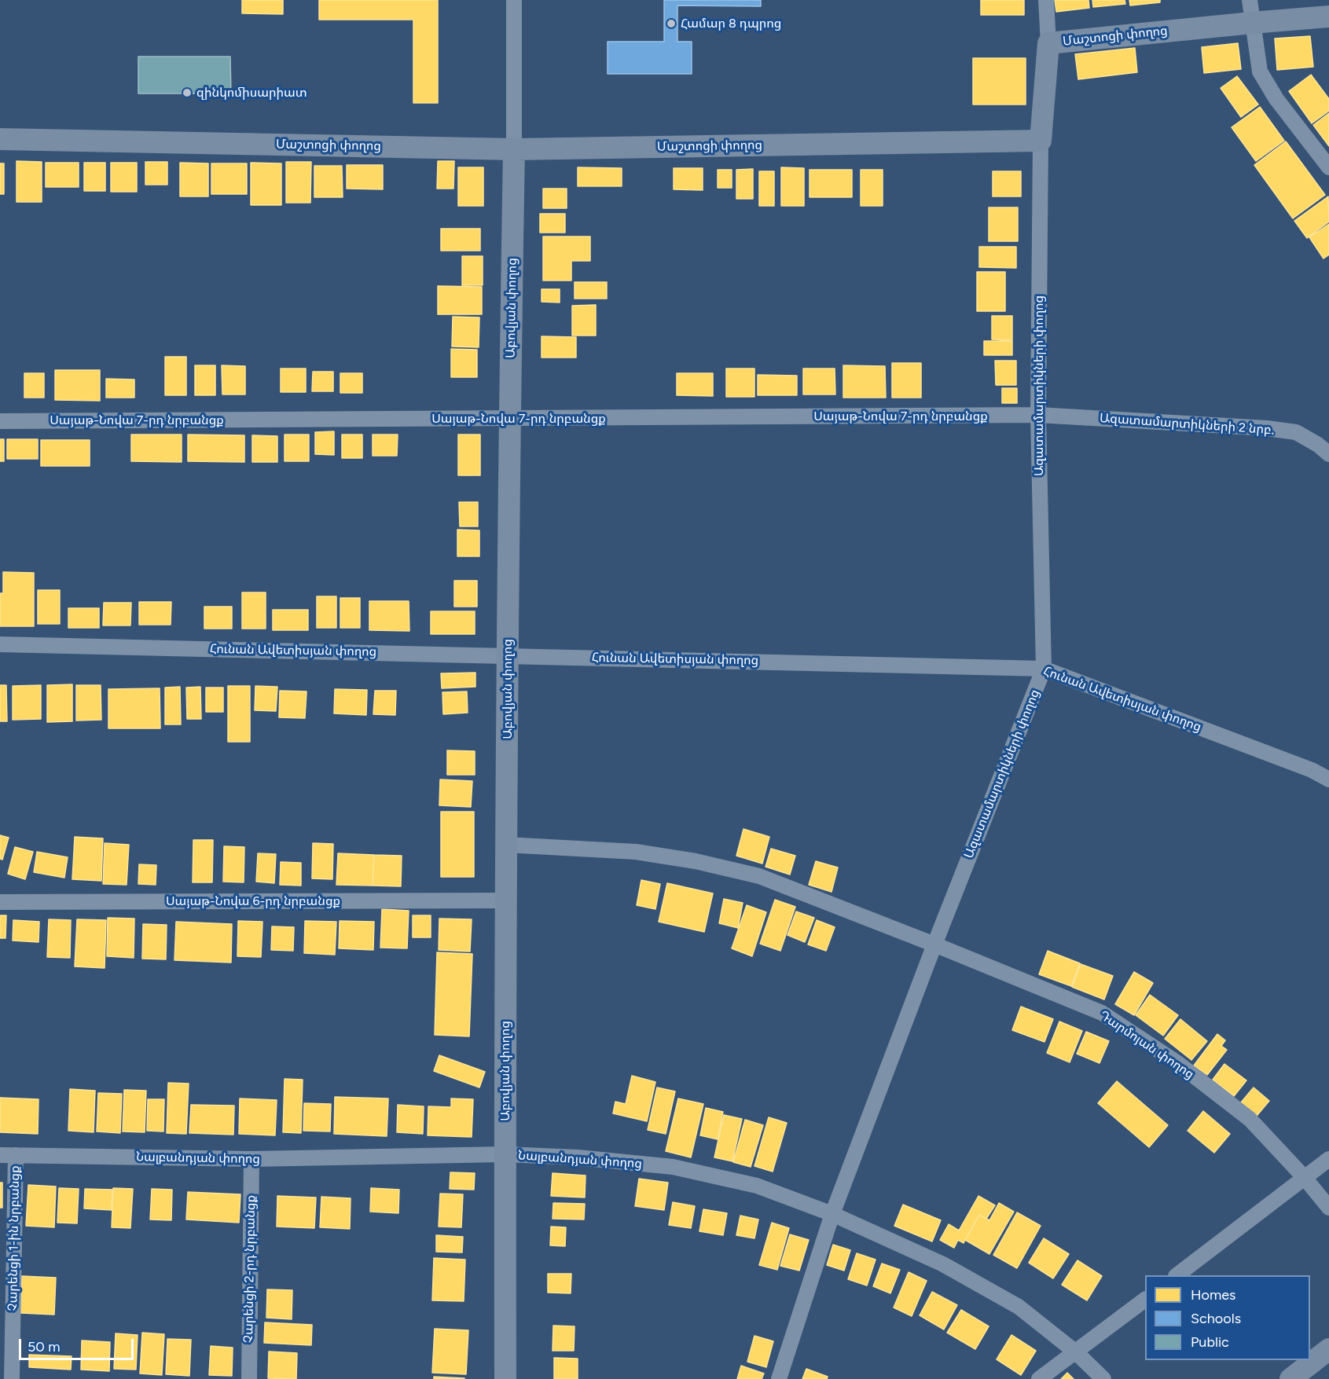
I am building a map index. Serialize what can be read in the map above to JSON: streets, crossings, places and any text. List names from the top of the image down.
{
  "streets": {
    "main road": ["Մաշտոցի փողոց", "Աբովյան փողոց"],
    "street": [
      "Ազատամարտիկների փողոց",
      "Սայաթ-Նովա 7-րդ նրբանցք",
      "Ազատամարտիկների 2 նրբ.",
      "Հունան Ավետիսյան փողոց",
      "Սայաթ-Նովա 6-րդ նրբանցք",
      "Դարմոյան փողոց",
      "Նալբանդյան փողոց",
      "Չարենցի 1-ին նրբանցք",
      "Չարենցի 2-րդ նրբանցք"
    ]
  },
  "crossings": [
    ["Մաշտոցի փողոց", "Աբովյան փողոց"],
    ["Մաշտոցի փողոց", "Ազատամարտիկների փողոց"],
    ["Աբովյան փողոց", "Սայաթ-Նովա 7-րդ նրբանցք"],
    ["Աբովյան փողոց", "Հունան Ավետիսյան փողոց"],
    ["Աբովյան փողոց", "Սայաթ-Նովա 6-րդ նրբանցք"],
    ["Աբովյան փողոց", "Դարմոյան փողոց"],
    ["Աբովյան փողոց", "Նալբանդյան փողոց"],
    ["Ազատամարտիկների փողոց", "Սայաթ-Նովա 7-րդ նրբանցք"],
    ["Ազատամարտիկների փողոց", "Ազատամարտիկների 2 նրբ."],
    ["Ազատամարտիկների փողոց", "Հունան Ավետիսյան փողոց"],
    ["Ազատամարտիկների փողոց", "Դարմոյան փողոց"],
    ["Ազատամարտիկների փողոց", "Նալբանդյան փողոց"],
    ["Սայաթ-Նովա 7-րդ նրբանցք", "Ազատամարտիկների 2 նրբ."],
    ["Նալբանդյան փողոց", "Չարենցի 1-ին նրբանցք"],
    ["Նալբանդյան փողոց", "Չարենցի 2-րդ նրբանցք"]
  ],
  "places": ["Համար 8 դպրոց", "զինկոմիսարիատ"],
  "legend": ["Homes", "Schools", "Public"],
  "scale_bar": "50 m"
}
